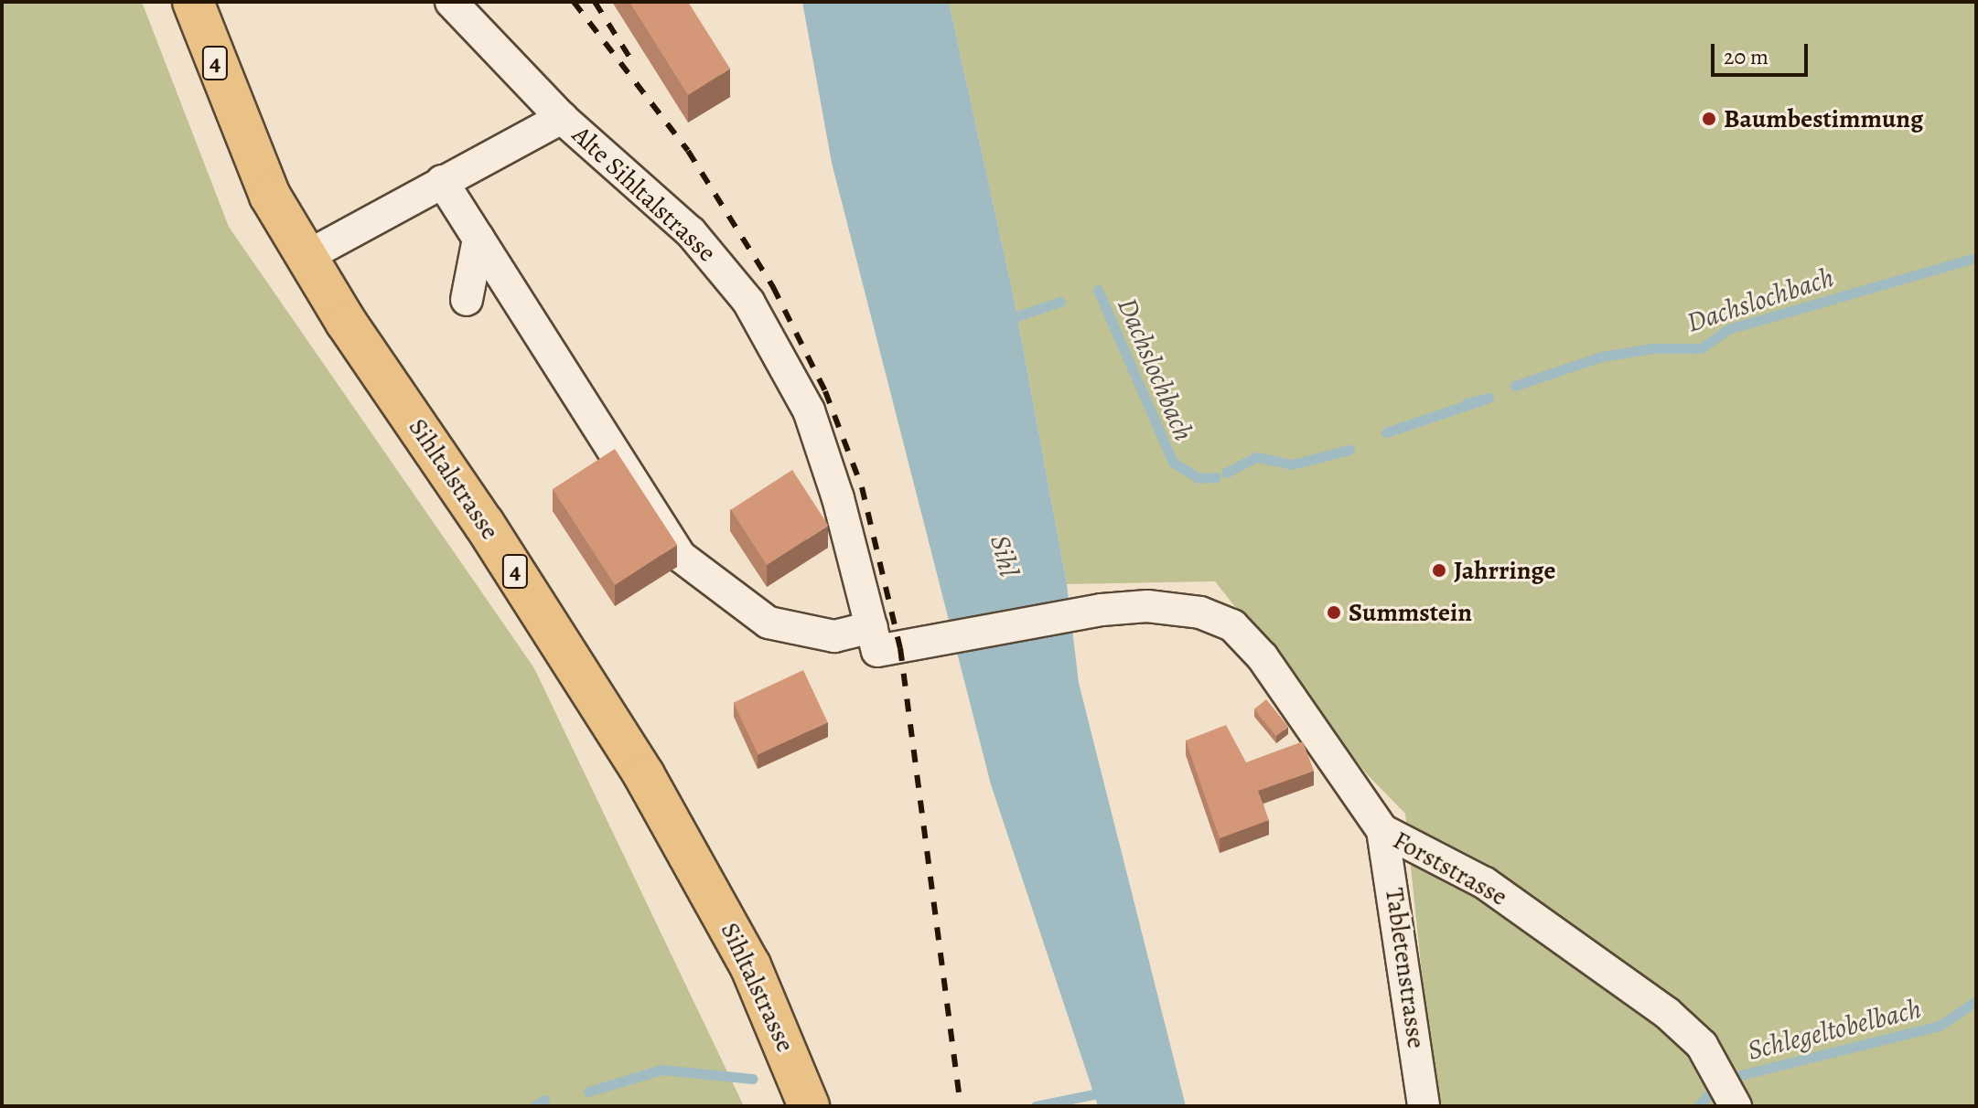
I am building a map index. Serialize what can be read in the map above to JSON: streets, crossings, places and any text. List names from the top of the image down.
{
  "streets": {
    "main road": ["4", "Sihltalstrasse"],
    "street": ["Alte Sihltalstrasse", "Forststrasse", "Tabletenstrasse"]
  },
  "crossings": [
    ["Alte Sihltalstrasse", "Forststrasse"],
    ["Forststrasse", "Tabletenstrasse"]
  ],
  "water": ["Dachslochbach", "Sihl", "Schlegeltobelbach"],
  "places": ["Baumbestimmung", "Jahrringe", "Summstein"],
  "scale_bar": "20 m"
}
